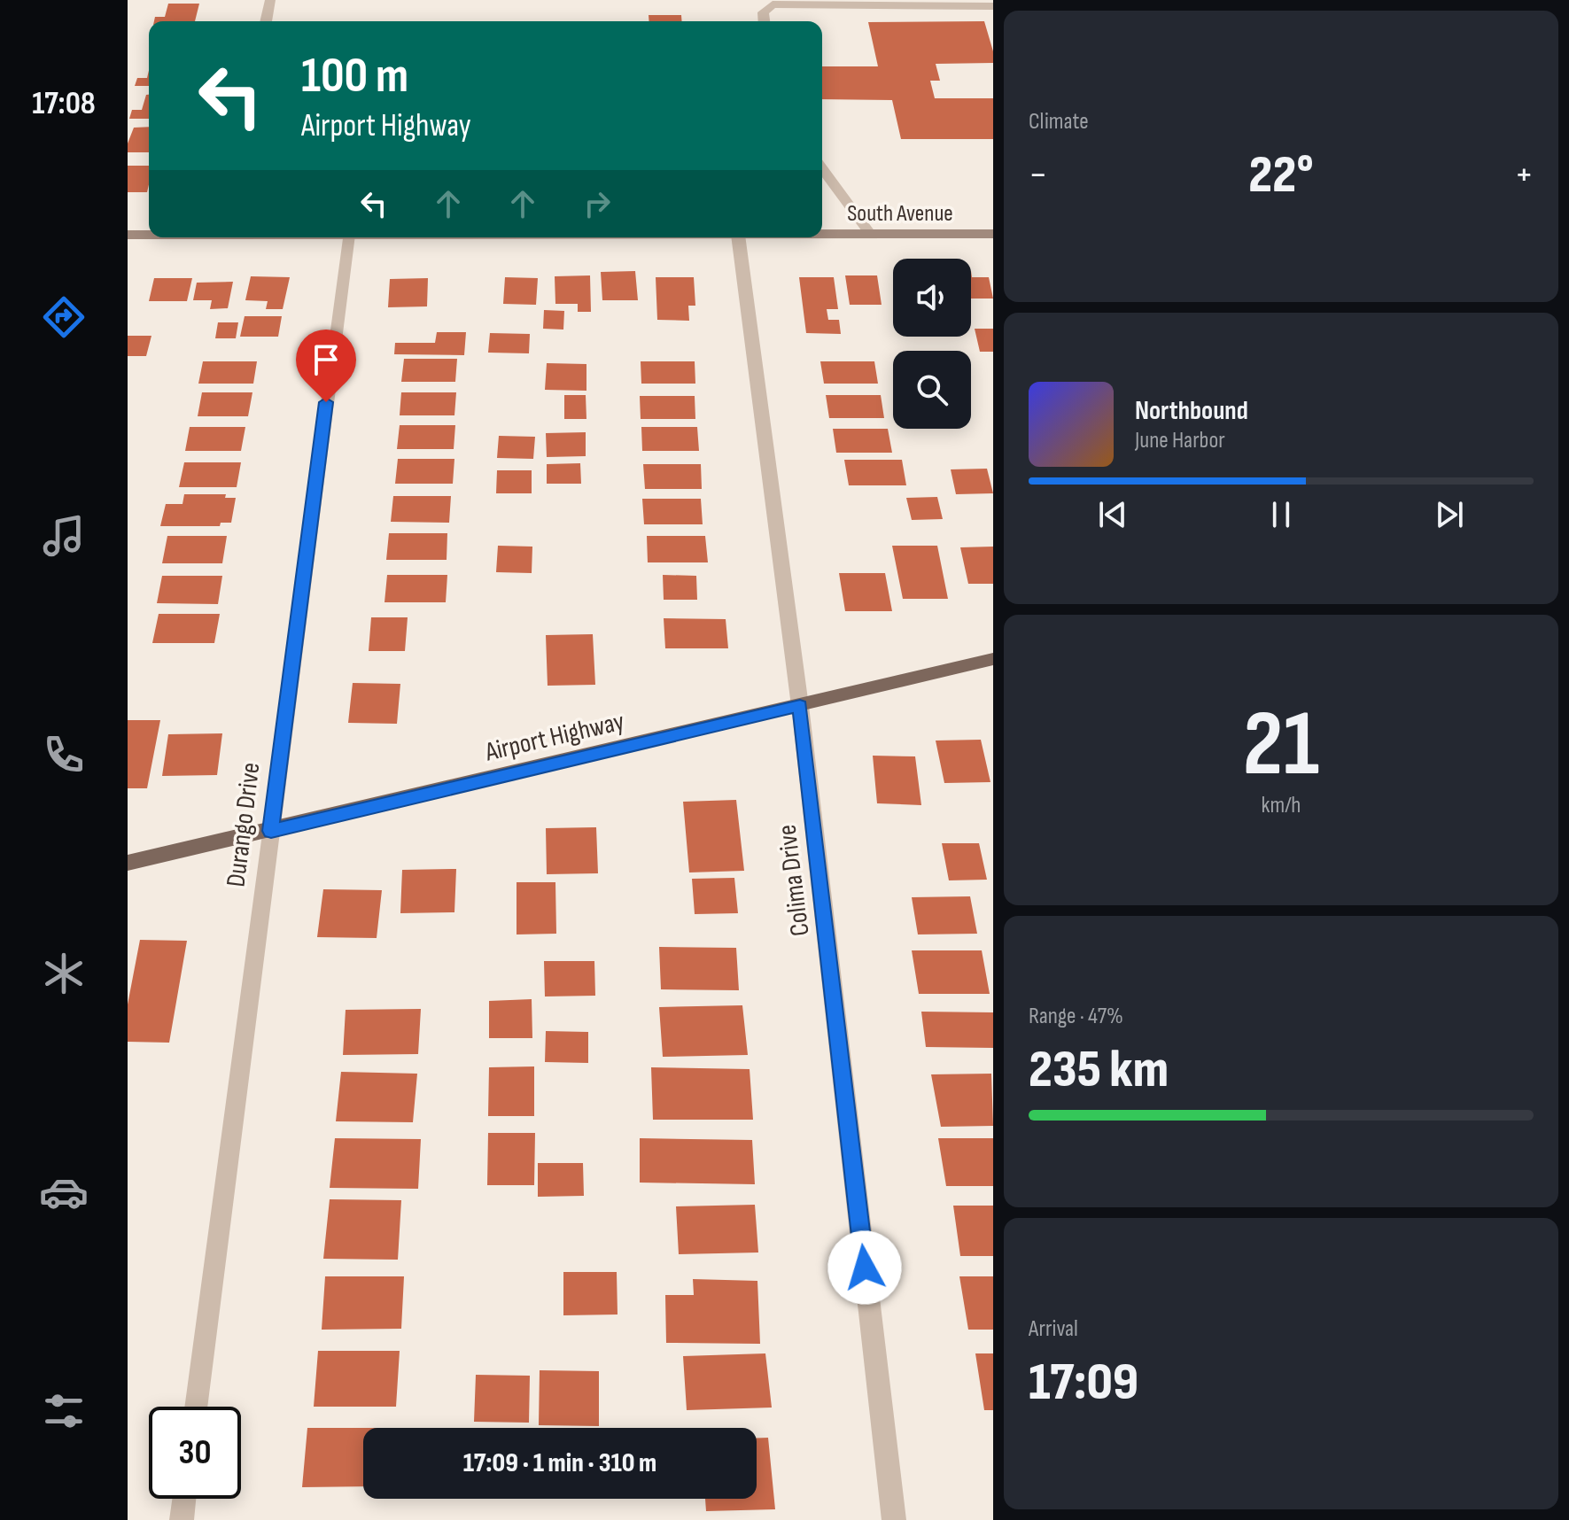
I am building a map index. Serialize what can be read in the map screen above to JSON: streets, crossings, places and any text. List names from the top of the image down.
{
  "streets": {
    "main road": ["Airport Highway"],
    "street": ["South Avenue", "Durango Drive", "Colima Drive"]
  },
  "crossings": [
    ["Airport Highway", "Durango Drive"],
    ["Airport Highway", "Colima Drive"]
  ],
  "page": {
    "tabs": "17:08",
    "tile": [
      "Climate",
      ["21", "km/h"],
      ["Range · 47%", "235 km"],
      ["Arrival", "17:09"]
    ],
    "turn": ["100 m", "Airport Highway"],
    "heat": ["−", "22°", "+"],
    "song": ["Northbound", "June Harbor"],
    "limit": "30",
    "trip": "17:09 · 1 min · 310 m"
  }
}
